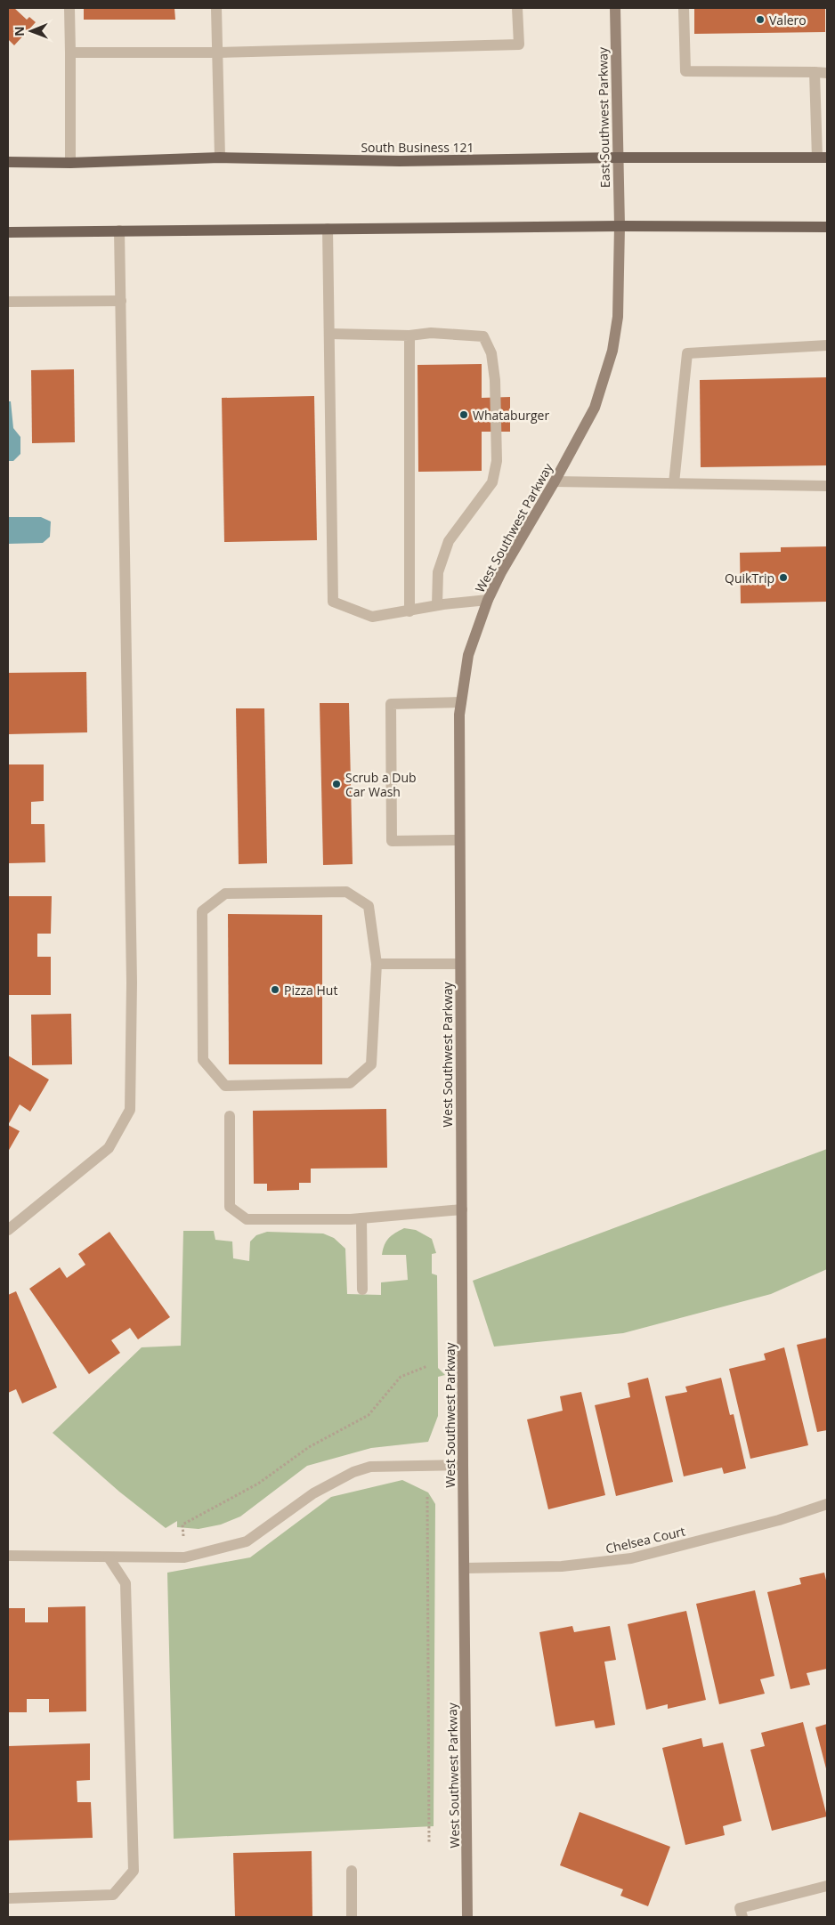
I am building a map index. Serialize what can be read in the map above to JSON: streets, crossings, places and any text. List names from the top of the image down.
{
  "streets": {
    "main road": ["South Business 121"],
    "street": ["East Southwest Parkway", "West Southwest Parkway", "Chelsea Court"]
  },
  "crossings": [
    ["East Southwest Parkway", "South Business 121"],
    ["East Southwest Parkway", "West Southwest Parkway"],
    ["West Southwest Parkway", "Chelsea Court"]
  ],
  "places": [
    "Valero",
    "Whataburger",
    "QuikTrip",
    "Scrub a Dub Car Wash",
    "Pizza Hut"
  ],
  "north": "left"
}
